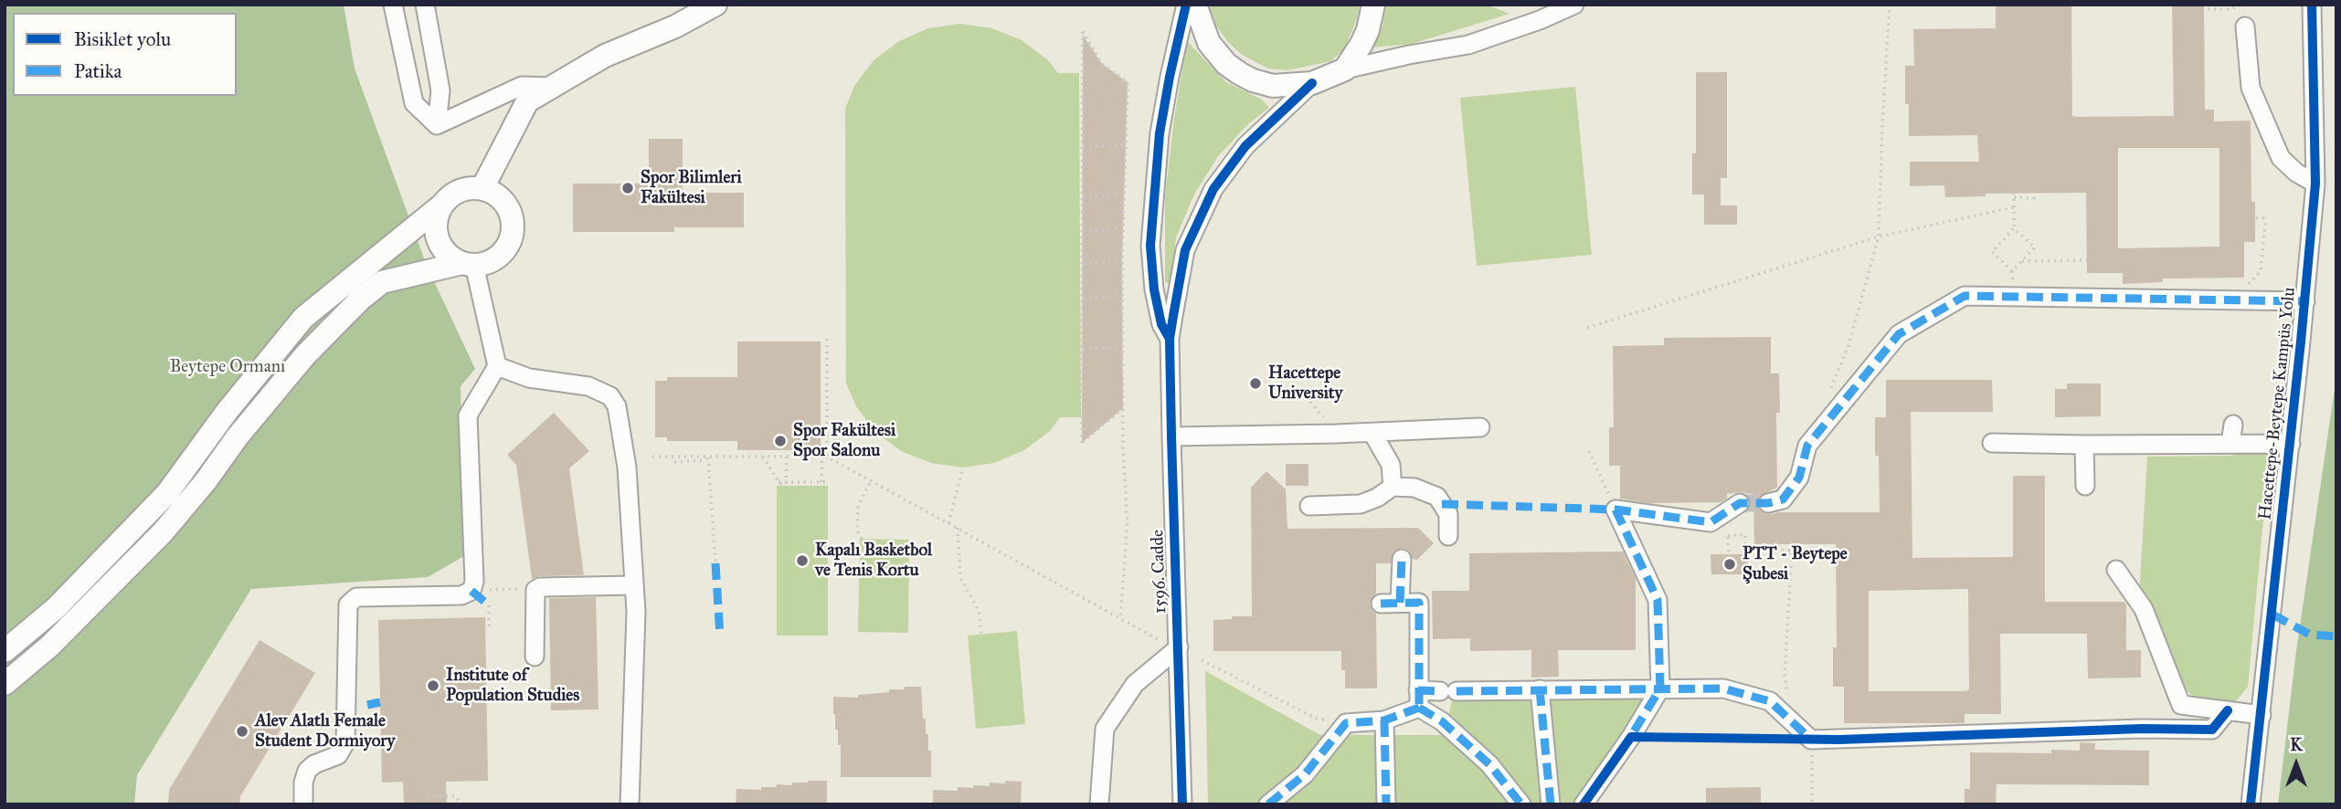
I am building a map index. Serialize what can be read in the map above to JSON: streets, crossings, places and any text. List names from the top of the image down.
{
  "streets": {
    "main road": ["1596. Cadde"],
    "street": ["Hacettepe-Beytepe Kampüs Yolu"]
  },
  "parks": ["Beytepe Ormanı"],
  "places": [
    "Spor Bilimleri Fakültesi",
    "Hacettepe University",
    "Spor Fakültesi Spor Salonu",
    "Kapalı Basketbol ve Tenis Kortu",
    "PTT - Beytepe Şubesi",
    "Institute of Population Studies",
    "Alev Alatlı Female Student Dormiyory"
  ],
  "legend": ["Bisiklet yolu", "Patika"],
  "north": "top"
}
